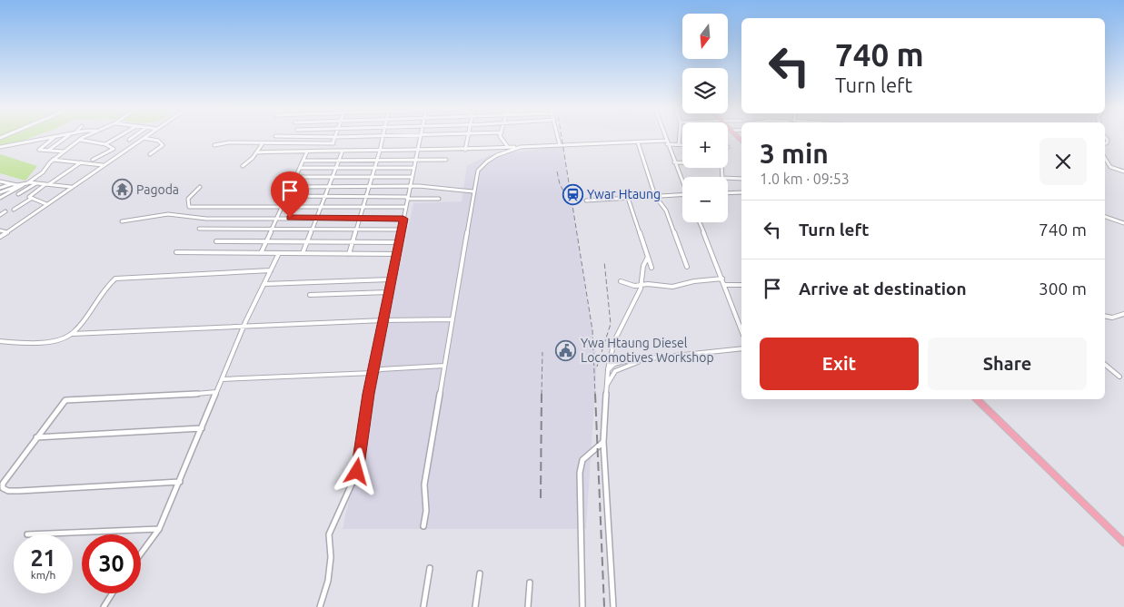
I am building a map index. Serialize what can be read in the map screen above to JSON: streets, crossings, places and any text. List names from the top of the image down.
{
  "places": {
    "temple": ["Pagoda"],
    "station": ["Ywar Htaung"],
    "public building": ["Ywa Htaung Diesel Locomotives Workshop"]
  },
  "north": "bottom",
  "page": {
    "map_buttons": ["+", "−"],
    "turn": ["740 m", "Turn left"],
    "heading": ["3 min", "1.0 km · 09:53"],
    "list": [
      {
        "name": "Turn left",
        "value": "740 m"
      },
      {
        "name": "Arrive at destination",
        "value": "300 m"
      }
    ],
    "buttons": ["Exit", "Share"],
    "speed": "21 km/h",
    "limit": "30"
  }
}
